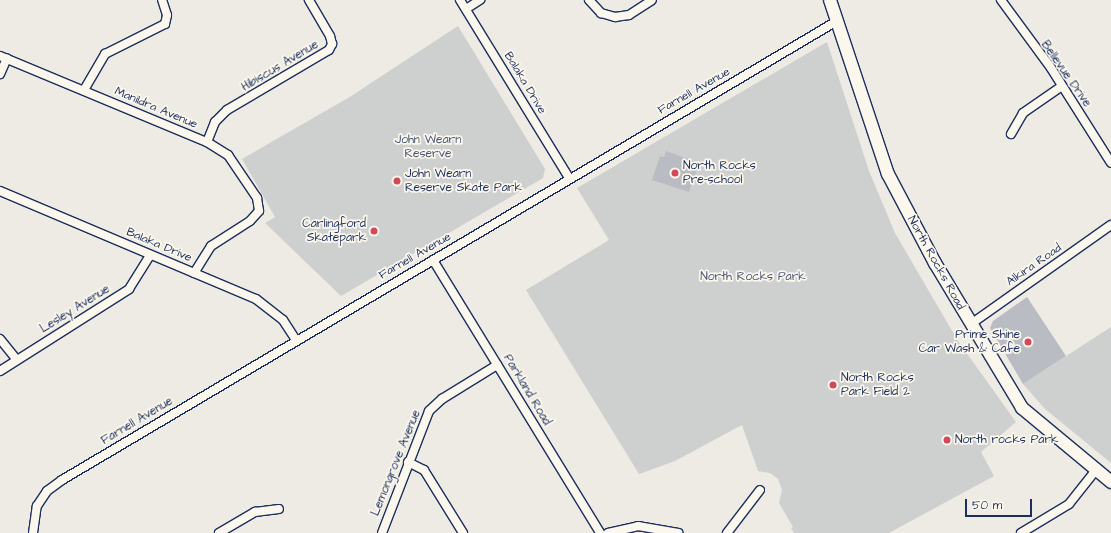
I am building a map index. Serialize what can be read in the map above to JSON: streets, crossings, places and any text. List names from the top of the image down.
{
  "streets": {
    "main road": ["North Rocks Road"],
    "street": [
      "Hibiscus Avenue",
      "Bellevue Drive",
      "Balaka Drive",
      "Farnell Avenue",
      "Manildra Avenue",
      "Alkira Road",
      "Lesley Avenue",
      "Parkland Road",
      "Lemongrove Avenue"
    ]
  },
  "crossings": [
    ["Hibiscus Avenue", "Manildra Avenue"],
    ["Balaka Drive", "Farnell Avenue"],
    ["Balaka Drive", "Manildra Avenue"],
    ["Balaka Drive", "Lesley Avenue"],
    ["Farnell Avenue", "North Rocks Road"],
    ["Farnell Avenue", "Parkland Road"],
    ["North Rocks Road", "Alkira Road"],
    ["Parkland Road", "Lemongrove Avenue"]
  ],
  "parks": ["John Wearn Reserve", "North Rocks Park"],
  "places": [
    "North Rocks Pre-school",
    "John Wearn Reserve Skate Park",
    "Carlingford Skatepark",
    "Prime Shine Car Wash & Cafe",
    "North Rocks Park Field 2",
    "North rocks Park"
  ],
  "scale_bar": "50 m"
}
